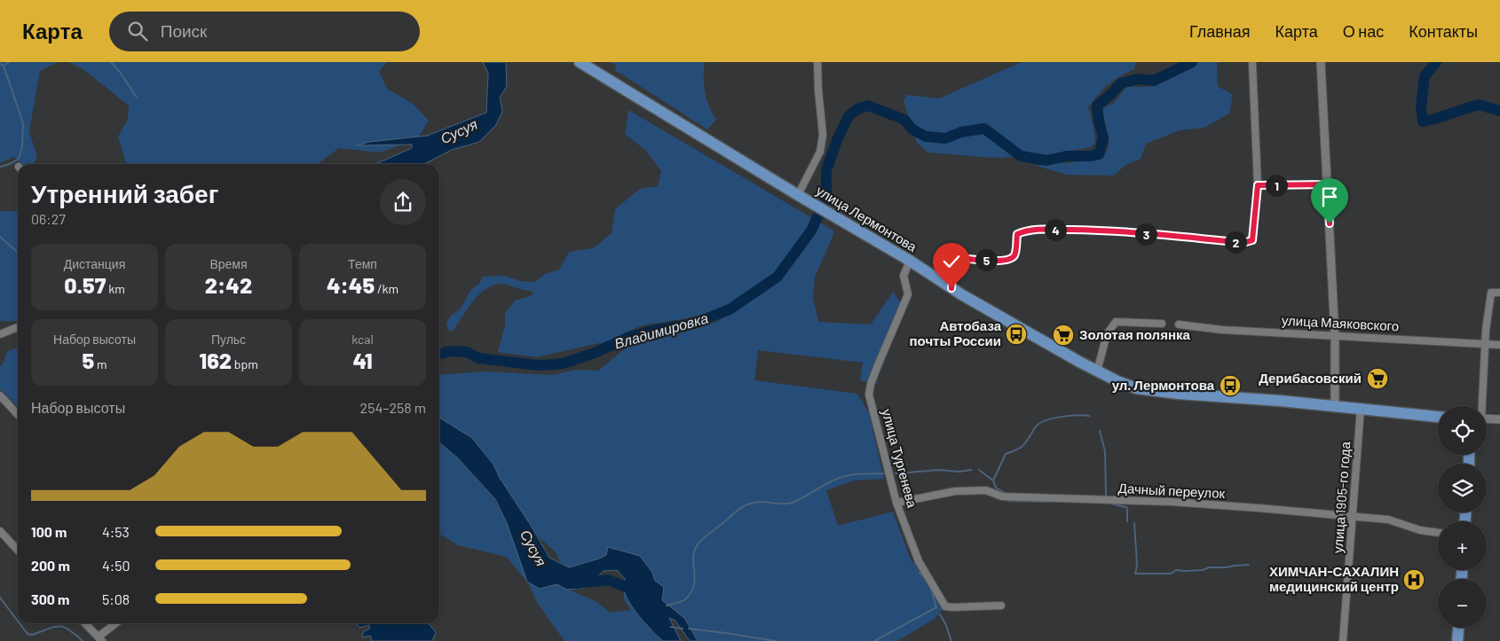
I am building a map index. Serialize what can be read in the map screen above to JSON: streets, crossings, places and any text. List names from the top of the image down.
{
  "streets": {
    "highway": ["улица Лермонтова"],
    "street": [
      "улица Маяковского",
      "улица Тургенева",
      "Дачный переулок",
      "улица 1905-го года"
    ]
  },
  "crossings": [
    ["улица Лермонтова", "улица Тургенева"],
    ["улица Лермонтова", "улица 1905-го года"],
    ["улица Тургенева", "Дачный переулок"],
    ["Дачный переулок", "улица 1905-го года"]
  ],
  "water": ["Сусуя", "Владимировка"],
  "places": {
    "bus stop": ["Автобаза почты России", "ул. Лермонтова"],
    "supermarket": ["Золотая полянка", "Дерибасовский"],
    "hospital": ["ХИМЧАН-САХАЛИН медицинский центр"]
  },
  "page": {
    "header": "Карта",
    "search": "Поиск",
    "nav": [
      "Главная",
      "Карта",
      "О нас",
      "Контакты"
    ],
    "heading": ["Утренний забег", "06:27"],
    "pins": [
      "1",
      "4",
      "3",
      "2",
      "5"
    ],
    "stats": [
      ["Дистанция", "0.57 km"],
      ["Время", "2:42"],
      ["Темп", "4:45 /km"],
      ["Набор высоты", "5 m"],
      ["Пульс", "162 bpm"],
      ["kcal", "41"]
    ],
    "chart": ["Набор высоты", "254–258 m"],
    "map_buttons": ["+", "−"],
    "list": [
      {
        "name": "100 m",
        "note": "4:53"
      },
      {
        "name": "200 m",
        "note": "4:50"
      },
      {
        "name": "300 m",
        "note": "5:08"
      }
    ]
  }
}
